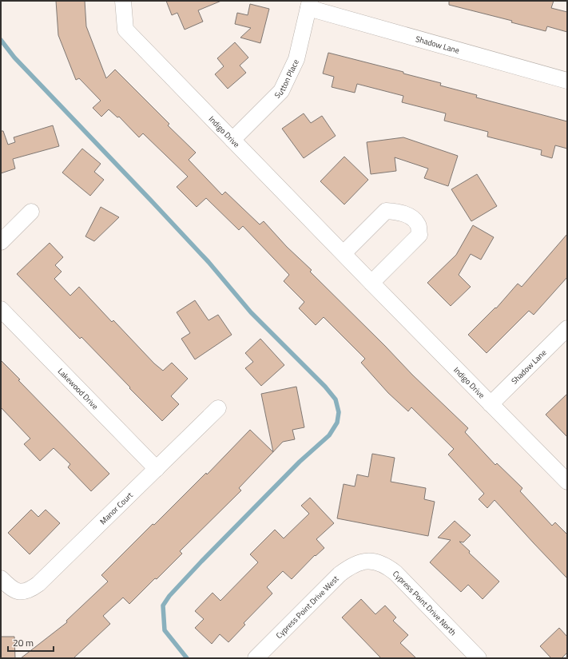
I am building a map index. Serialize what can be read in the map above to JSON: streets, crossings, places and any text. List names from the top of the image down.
{
  "streets": {
    "street": [
      "Shadow Lane",
      "Sutton Place",
      "Indigo Drive",
      "Lakewood Drive",
      "Manor Court",
      "Cypress Point Drive North",
      "Cypress Point Drive West"
    ]
  },
  "crossings": [
    ["Shadow Lane", "Sutton Place"],
    ["Shadow Lane", "Indigo Drive"],
    ["Sutton Place", "Indigo Drive"],
    ["Lakewood Drive", "Manor Court"],
    ["Cypress Point Drive North", "Cypress Point Drive West"]
  ],
  "scale_bar": "20 m"
}
